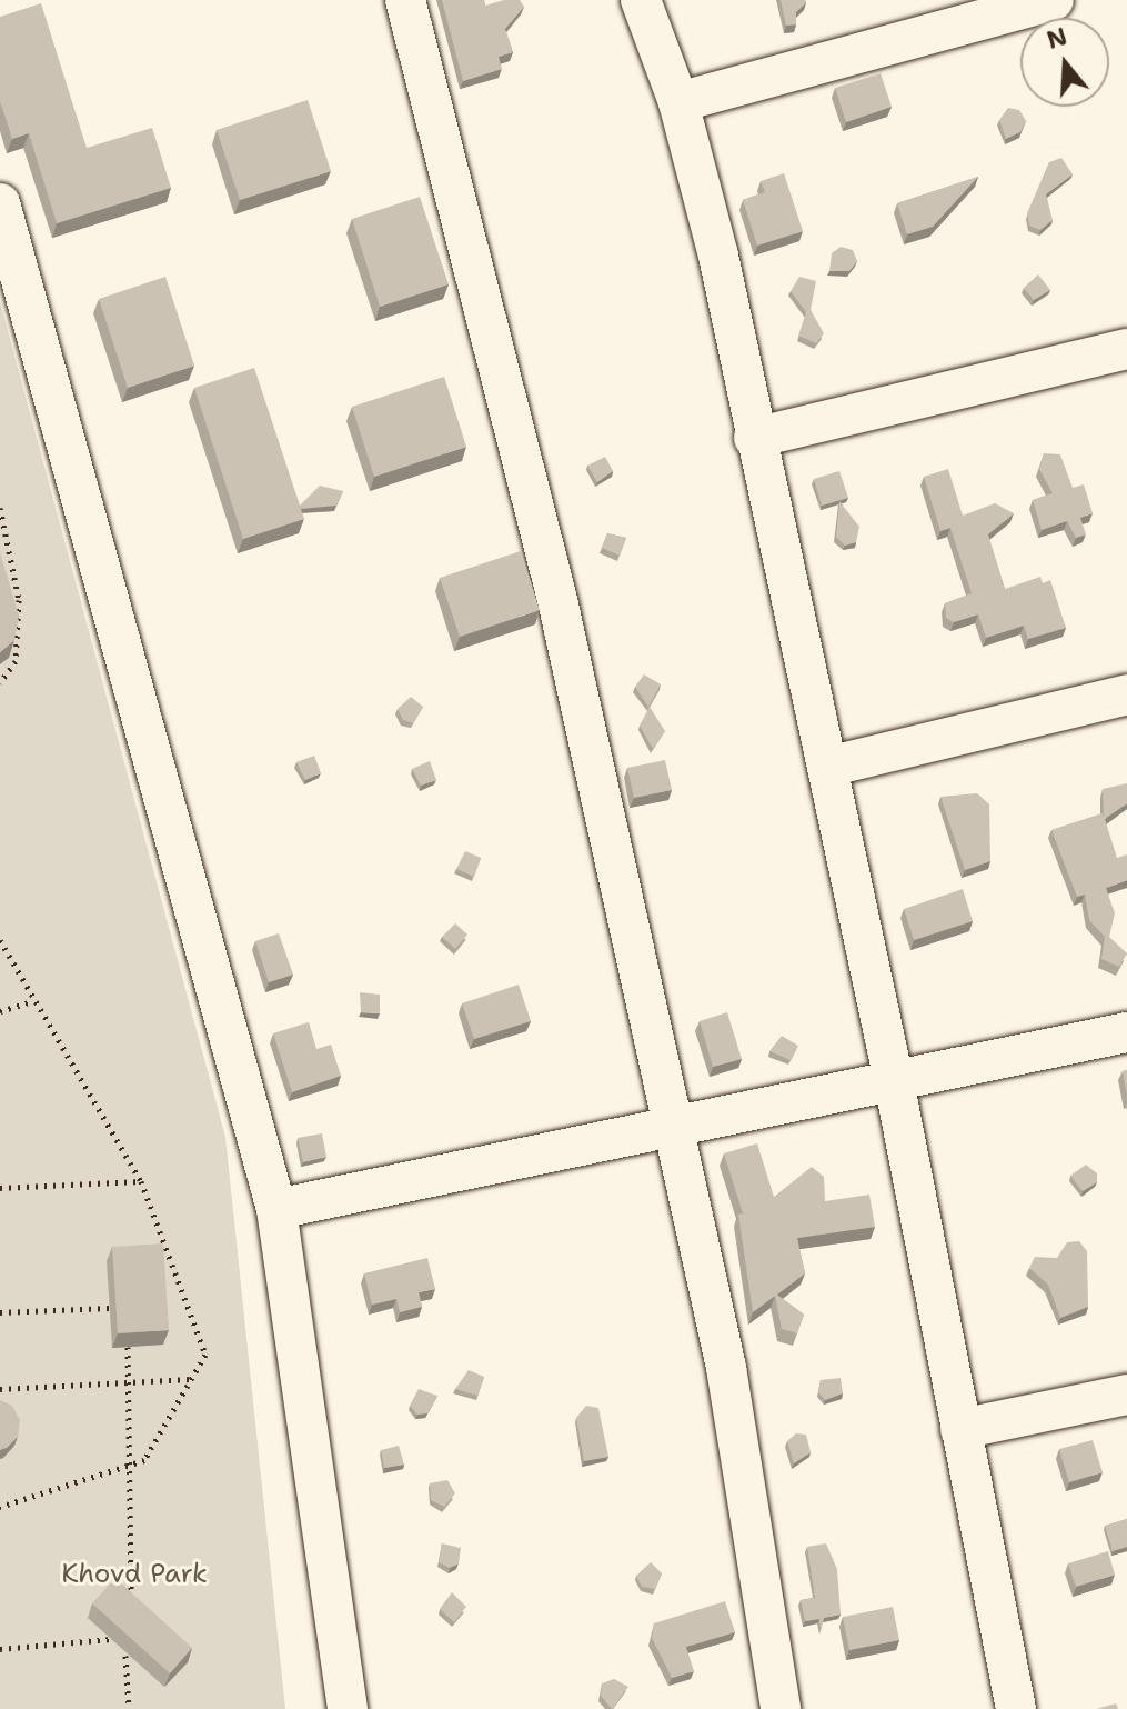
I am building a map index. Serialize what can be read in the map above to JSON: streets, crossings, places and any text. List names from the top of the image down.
{
  "parks": ["Khovd Park"],
  "north": "top"
}
